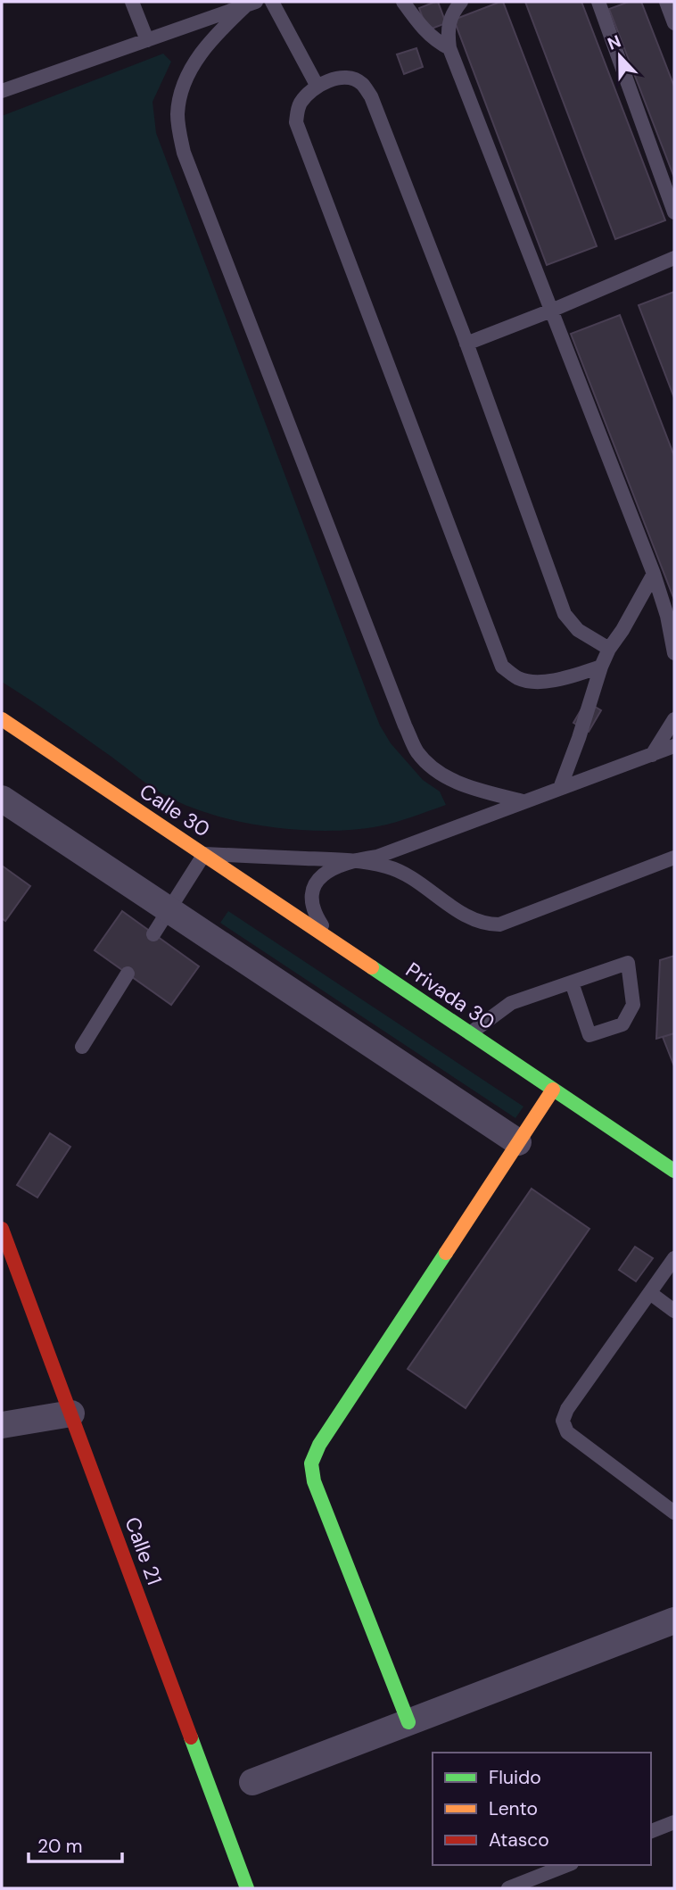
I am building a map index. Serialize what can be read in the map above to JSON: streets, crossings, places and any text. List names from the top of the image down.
{
  "streets": {
    "street": ["Calle 30", "Privada 30", "Calle 21"]
  },
  "crossings": [
    ["Calle 30", "Privada 30"]
  ],
  "legend": ["Fluido", "Lento", "Atasco"],
  "scale_bar": "20 m",
  "north": "top"
}
